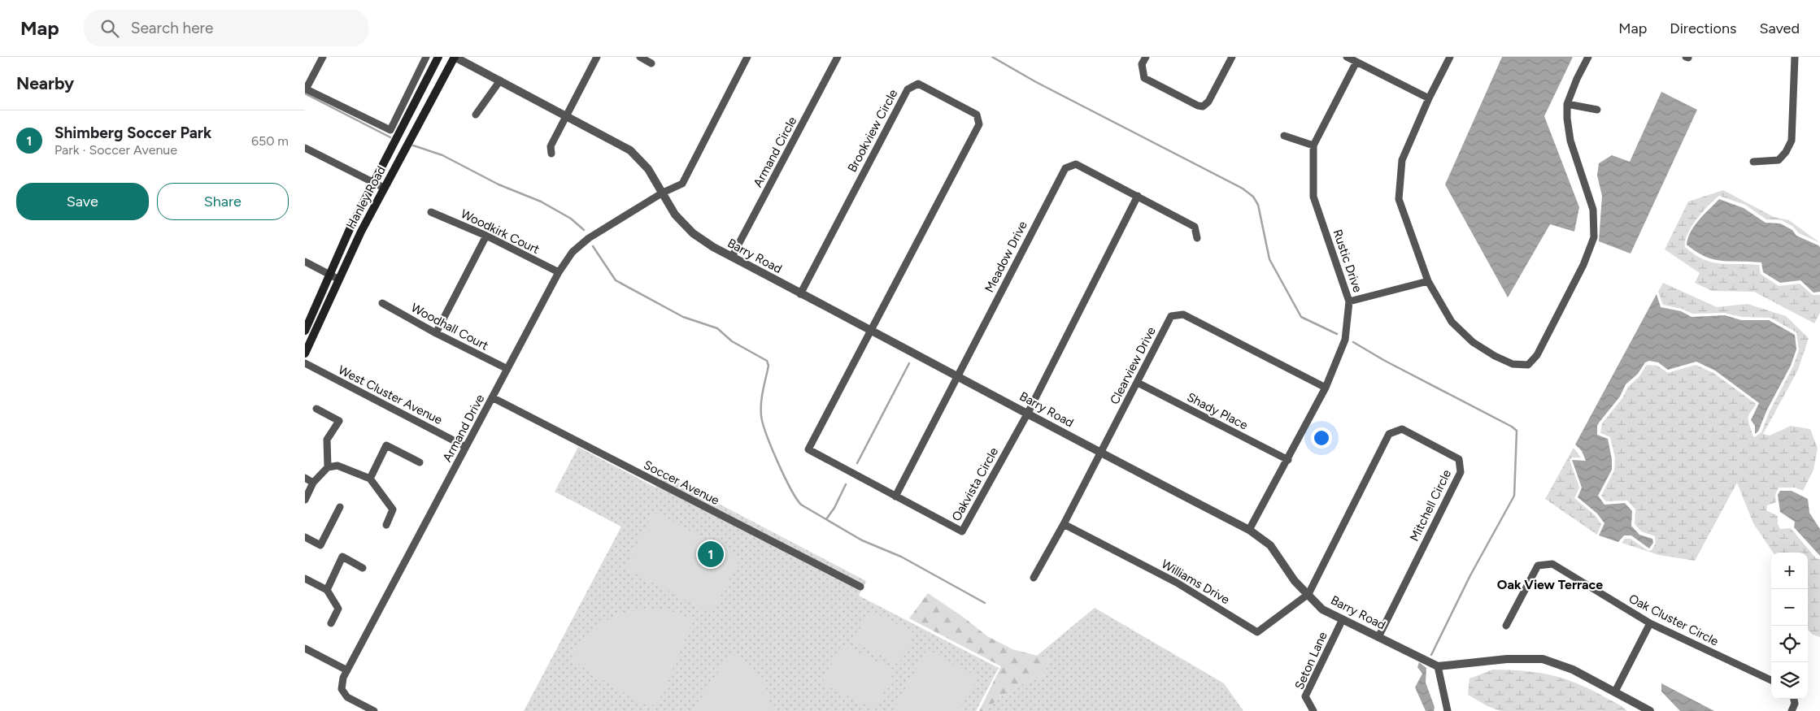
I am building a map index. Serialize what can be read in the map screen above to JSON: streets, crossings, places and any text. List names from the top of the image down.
{
  "streets": {
    "main road": ["Hanley Road"],
    "street": [
      "Brookview Circle",
      "Armand Circle",
      "Woodkirk Court",
      "Barry Road",
      "Meadow Drive",
      "Rustic Drive",
      "Woodhall Court",
      "Clearview Drive",
      "West Cluster Avenue",
      "Shady Place",
      "Armand Drive",
      "Soccer Avenue",
      "Oakvista Circle",
      "Mitchell Circle",
      "Williams Drive",
      "Oak Cluster Circle",
      "Seton Lane"
    ]
  },
  "crossings": [
    ["Brookview Circle", "Barry Road"],
    ["Brookview Circle", "Oakvista Circle"],
    ["Armand Circle", "Barry Road"],
    ["Hanley Road", "Barry Road"],
    ["Woodkirk Court", "Armand Drive"],
    ["Barry Road", "Meadow Drive"],
    ["Barry Road", "Rustic Drive"],
    ["Barry Road", "Clearview Drive"],
    ["Barry Road", "Armand Drive"],
    ["Barry Road", "Oakvista Circle"],
    ["Barry Road", "Mitchell Circle"],
    ["Barry Road", "Williams Drive"],
    ["Barry Road", "Seton Lane"],
    ["Meadow Drive", "Oakvista Circle"],
    ["Rustic Drive", "Clearview Drive"],
    ["Rustic Drive", "Shady Place"],
    ["Woodhall Court", "Armand Drive"],
    ["Clearview Drive", "Shady Place"],
    ["Clearview Drive", "Williams Drive"],
    ["West Cluster Avenue", "Armand Drive"],
    ["Armand Drive", "Soccer Avenue"],
    ["Mitchell Circle", "Williams Drive"]
  ],
  "districts": ["Oak View Terrace"],
  "page": {
    "header": "Map",
    "search": "Search here",
    "nav": ["Map", "Directions", "Saved"],
    "heading": "Nearby",
    "list": [
      {
        "mark": "1",
        "name": "Shimberg Soccer Park",
        "note": "Park · Soccer Avenue",
        "value": "650 m"
      }
    ],
    "buttons": ["Save", "Share"],
    "pins": "1",
    "map_buttons": ["+", "−"]
  }
}
